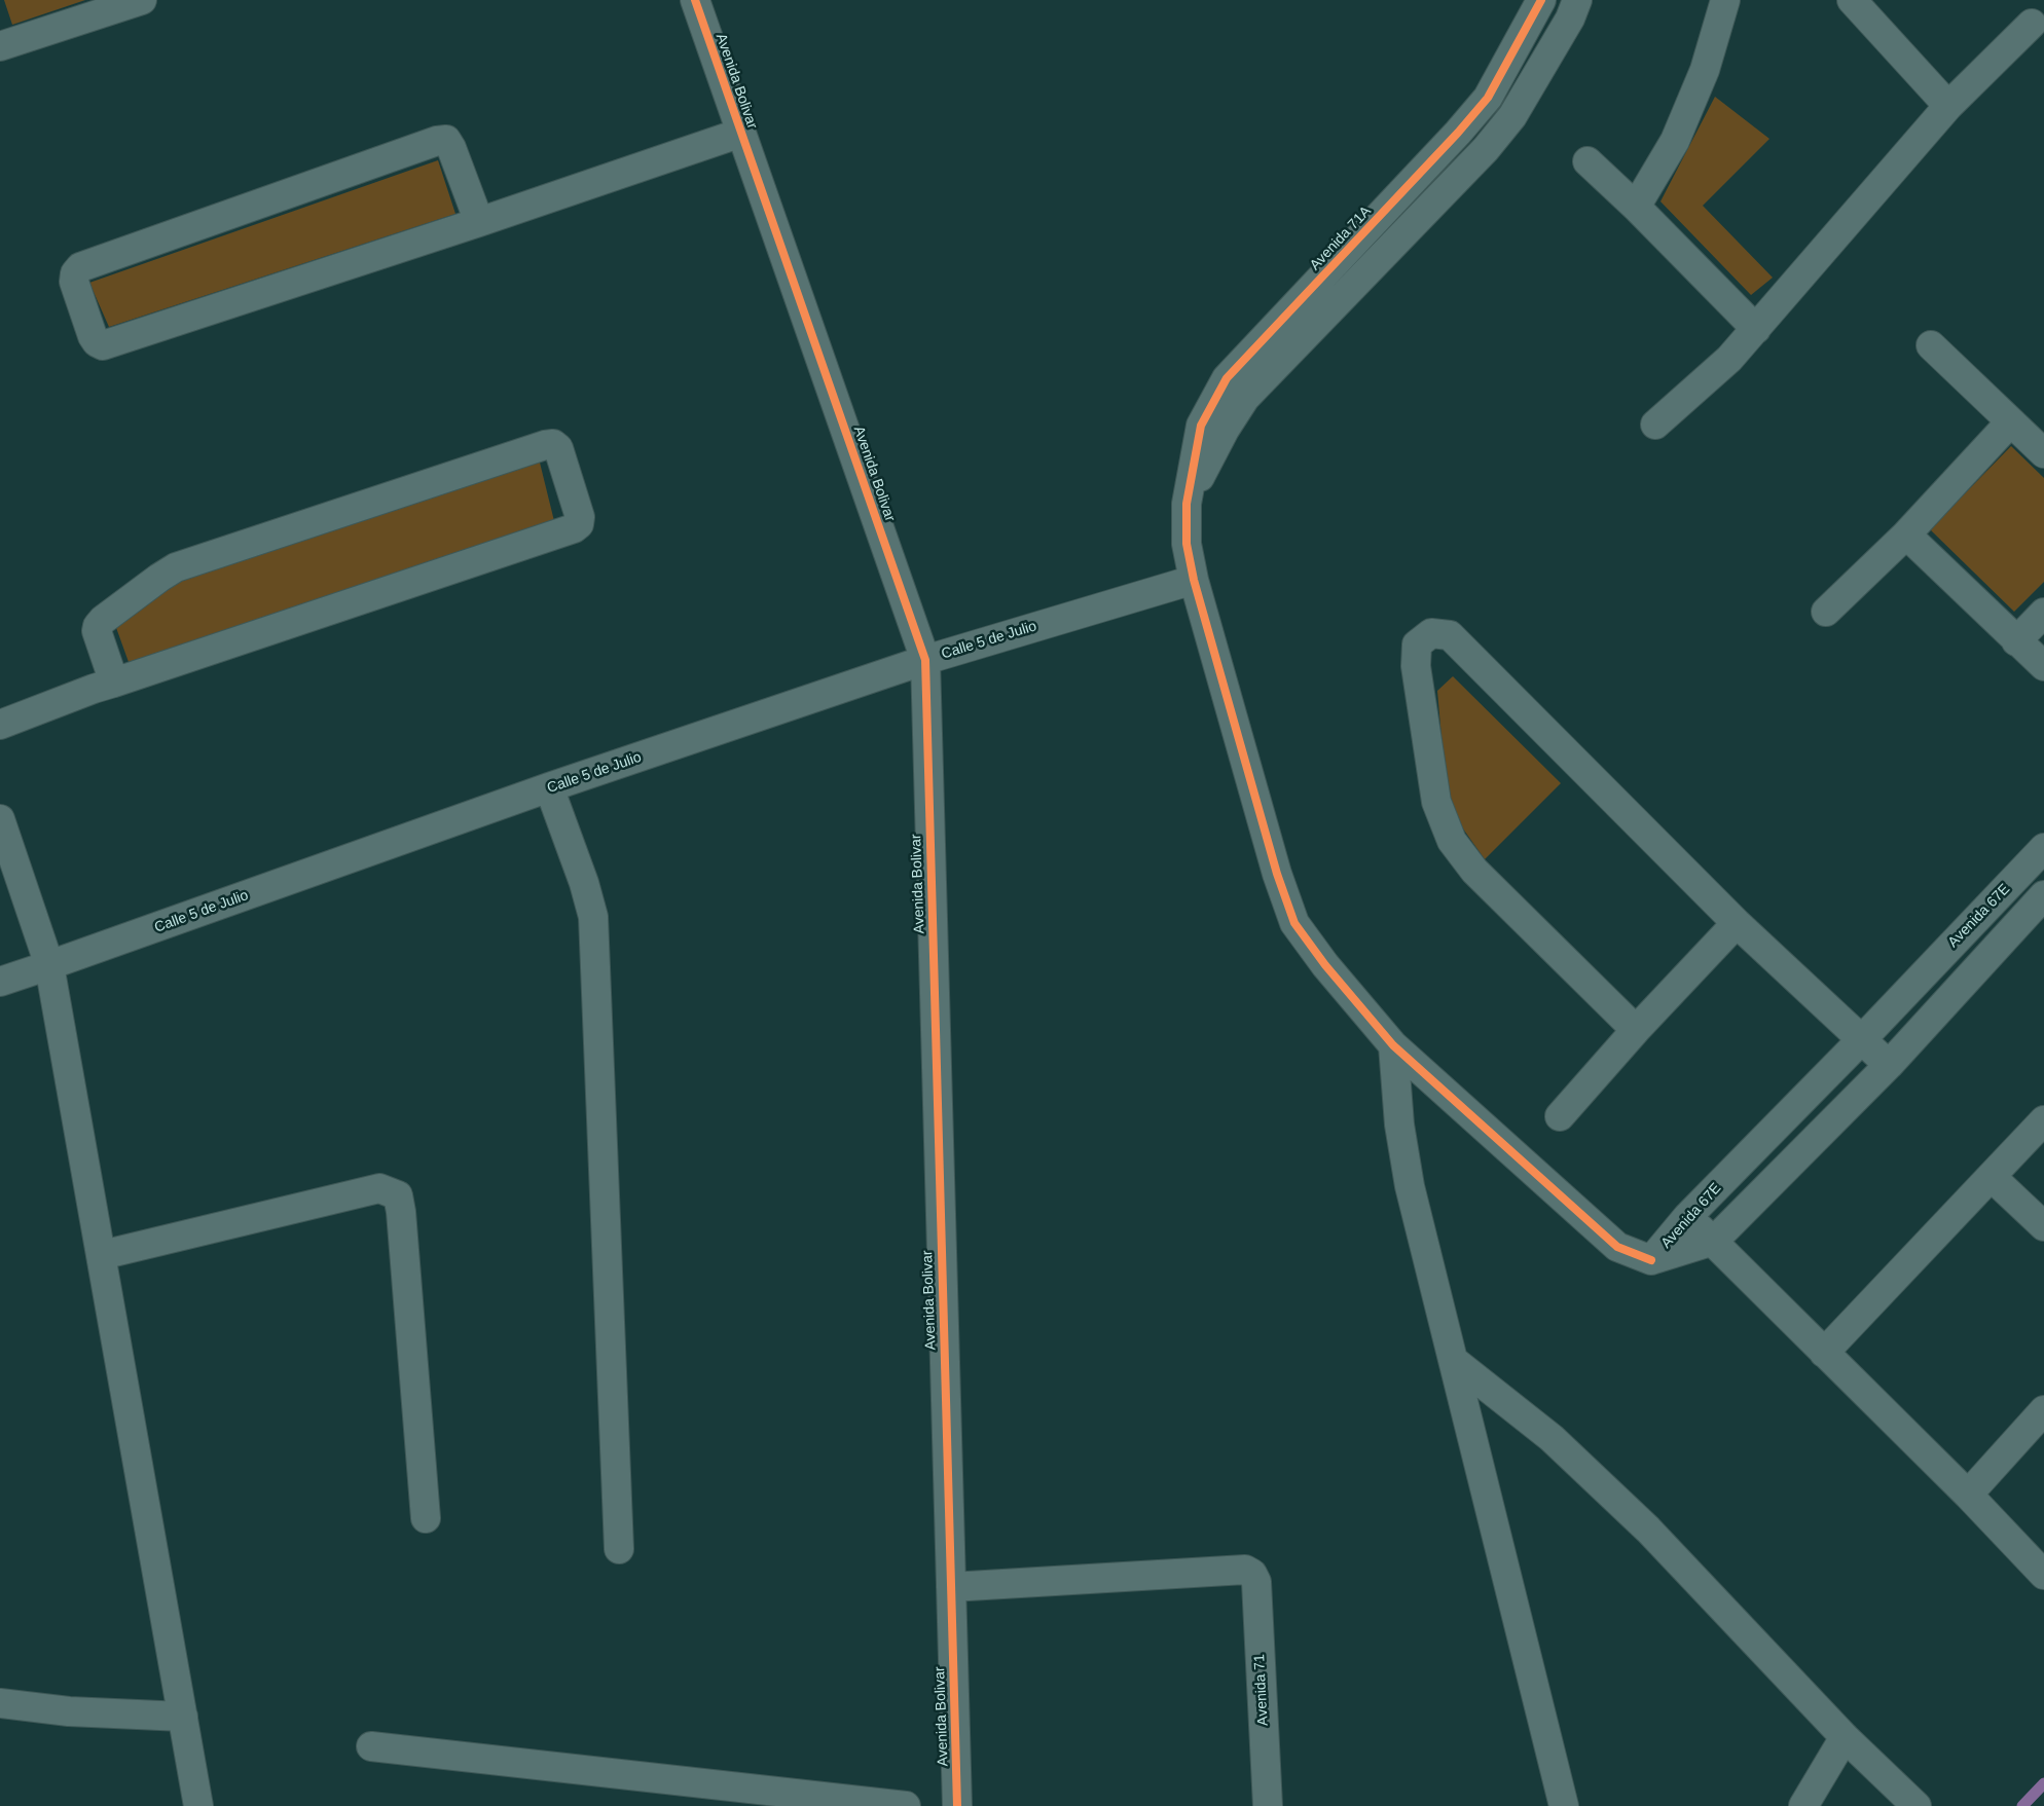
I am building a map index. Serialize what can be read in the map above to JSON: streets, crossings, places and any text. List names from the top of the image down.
{
  "streets": {
    "street": [
      "Avenida Bolivar",
      "Avenida 71A",
      "Calle 5 de Julio",
      "Avenida 67E",
      "Avenida 71"
    ]
  },
  "crossings": [
    ["Avenida Bolivar", "Calle 5 de Julio"],
    ["Avenida Bolivar", "Avenida 71"],
    ["Avenida 71A", "Calle 5 de Julio"],
    ["Avenida 71A", "Avenida 67E"]
  ]
}
